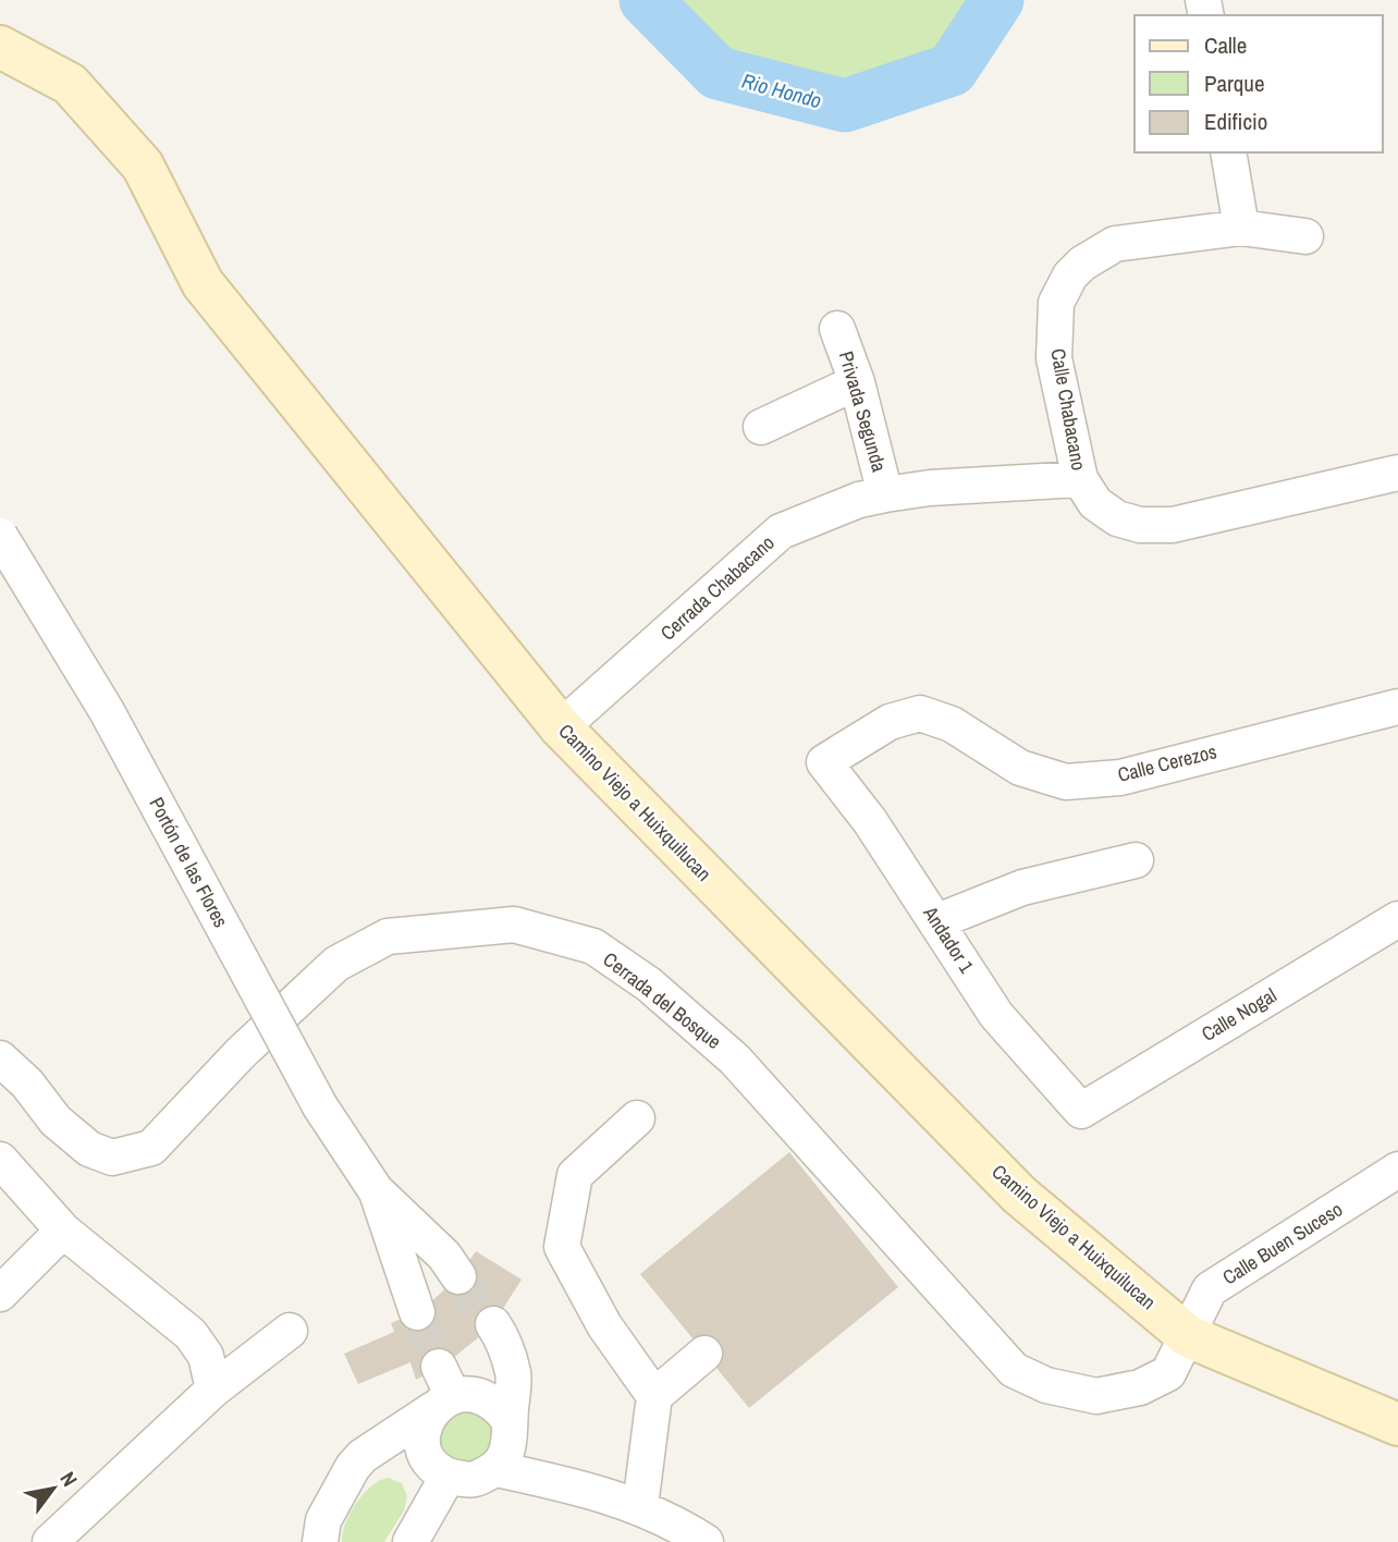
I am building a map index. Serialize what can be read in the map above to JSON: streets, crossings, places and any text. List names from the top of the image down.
{
  "streets": {
    "main road": ["Camino Viejo a Huixquilucan"],
    "street": [
      "Calle Chabacano",
      "Privada Segunda",
      "Cerrada Chabacano",
      "Calle Cerezos",
      "Portón de las Flores",
      "Andador 1",
      "Cerrada del Bosque",
      "Calle Nogal",
      "Calle Buen Suceso"
    ]
  },
  "crossings": [
    ["Calle Chabacano", "Cerrada Chabacano"],
    ["Privada Segunda", "Cerrada Chabacano"],
    ["Cerrada Chabacano", "Camino Viejo a Huixquilucan"],
    ["Calle Cerezos", "Andador 1"],
    ["Camino Viejo a Huixquilucan", "Cerrada del Bosque"],
    ["Camino Viejo a Huixquilucan", "Calle Buen Suceso"],
    ["Andador 1", "Calle Nogal"],
    ["Cerrada del Bosque", "Calle Buen Suceso"]
  ],
  "water": ["Rio Hondo"],
  "legend": ["Calle", "Parque", "Edificio"],
  "north": "top right"
}
